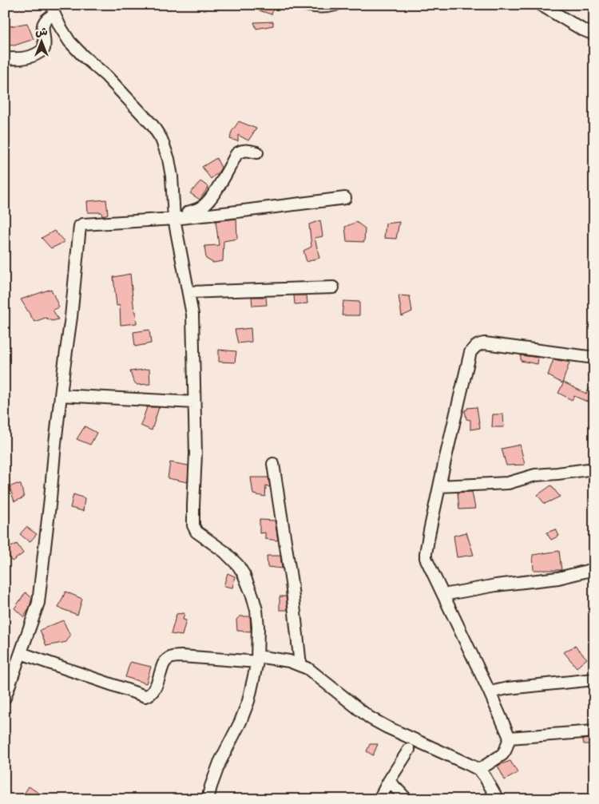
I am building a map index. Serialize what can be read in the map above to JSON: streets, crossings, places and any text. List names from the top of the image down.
{
  "north": "top"
}
